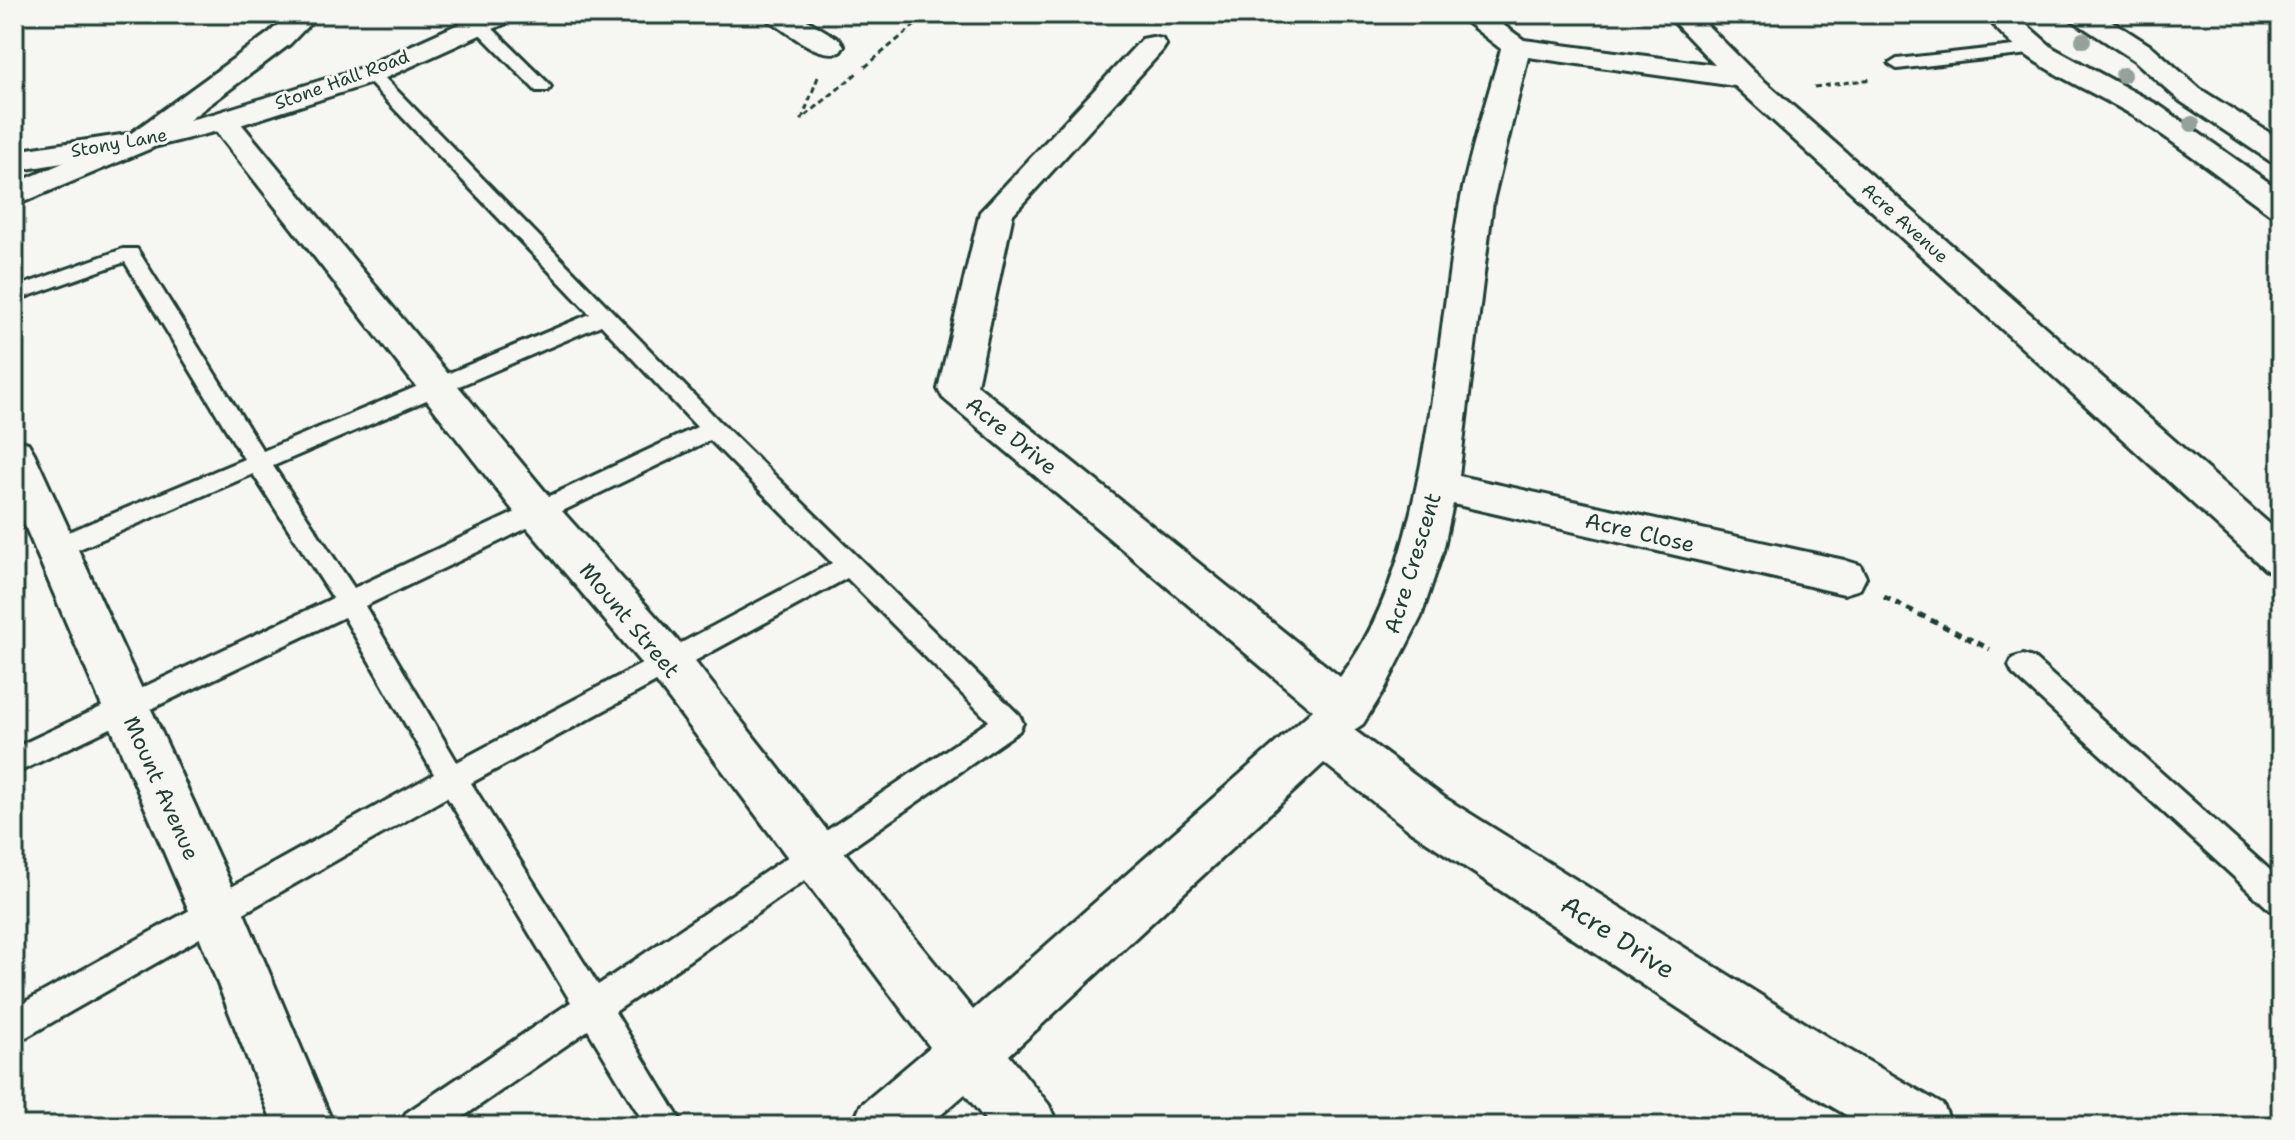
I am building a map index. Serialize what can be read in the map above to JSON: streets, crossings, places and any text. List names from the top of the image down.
{
  "streets": {
    "street": [
      "Stone Hall Road",
      "Stony Lane",
      "Acre Avenue",
      "Acre Drive",
      "Acre Close",
      "Acre Crescent",
      "Mount Street",
      "Mount Avenue"
    ]
  },
  "crossings": [
    ["Stone Hall Road", "Stony Lane"],
    ["Stone Hall Road", "Mount Street"],
    ["Stony Lane", "Mount Street"],
    ["Acre Drive", "Acre Crescent"],
    ["Acre Close", "Acre Crescent"],
    ["Acre Crescent", "Mount Street"]
  ]
}
